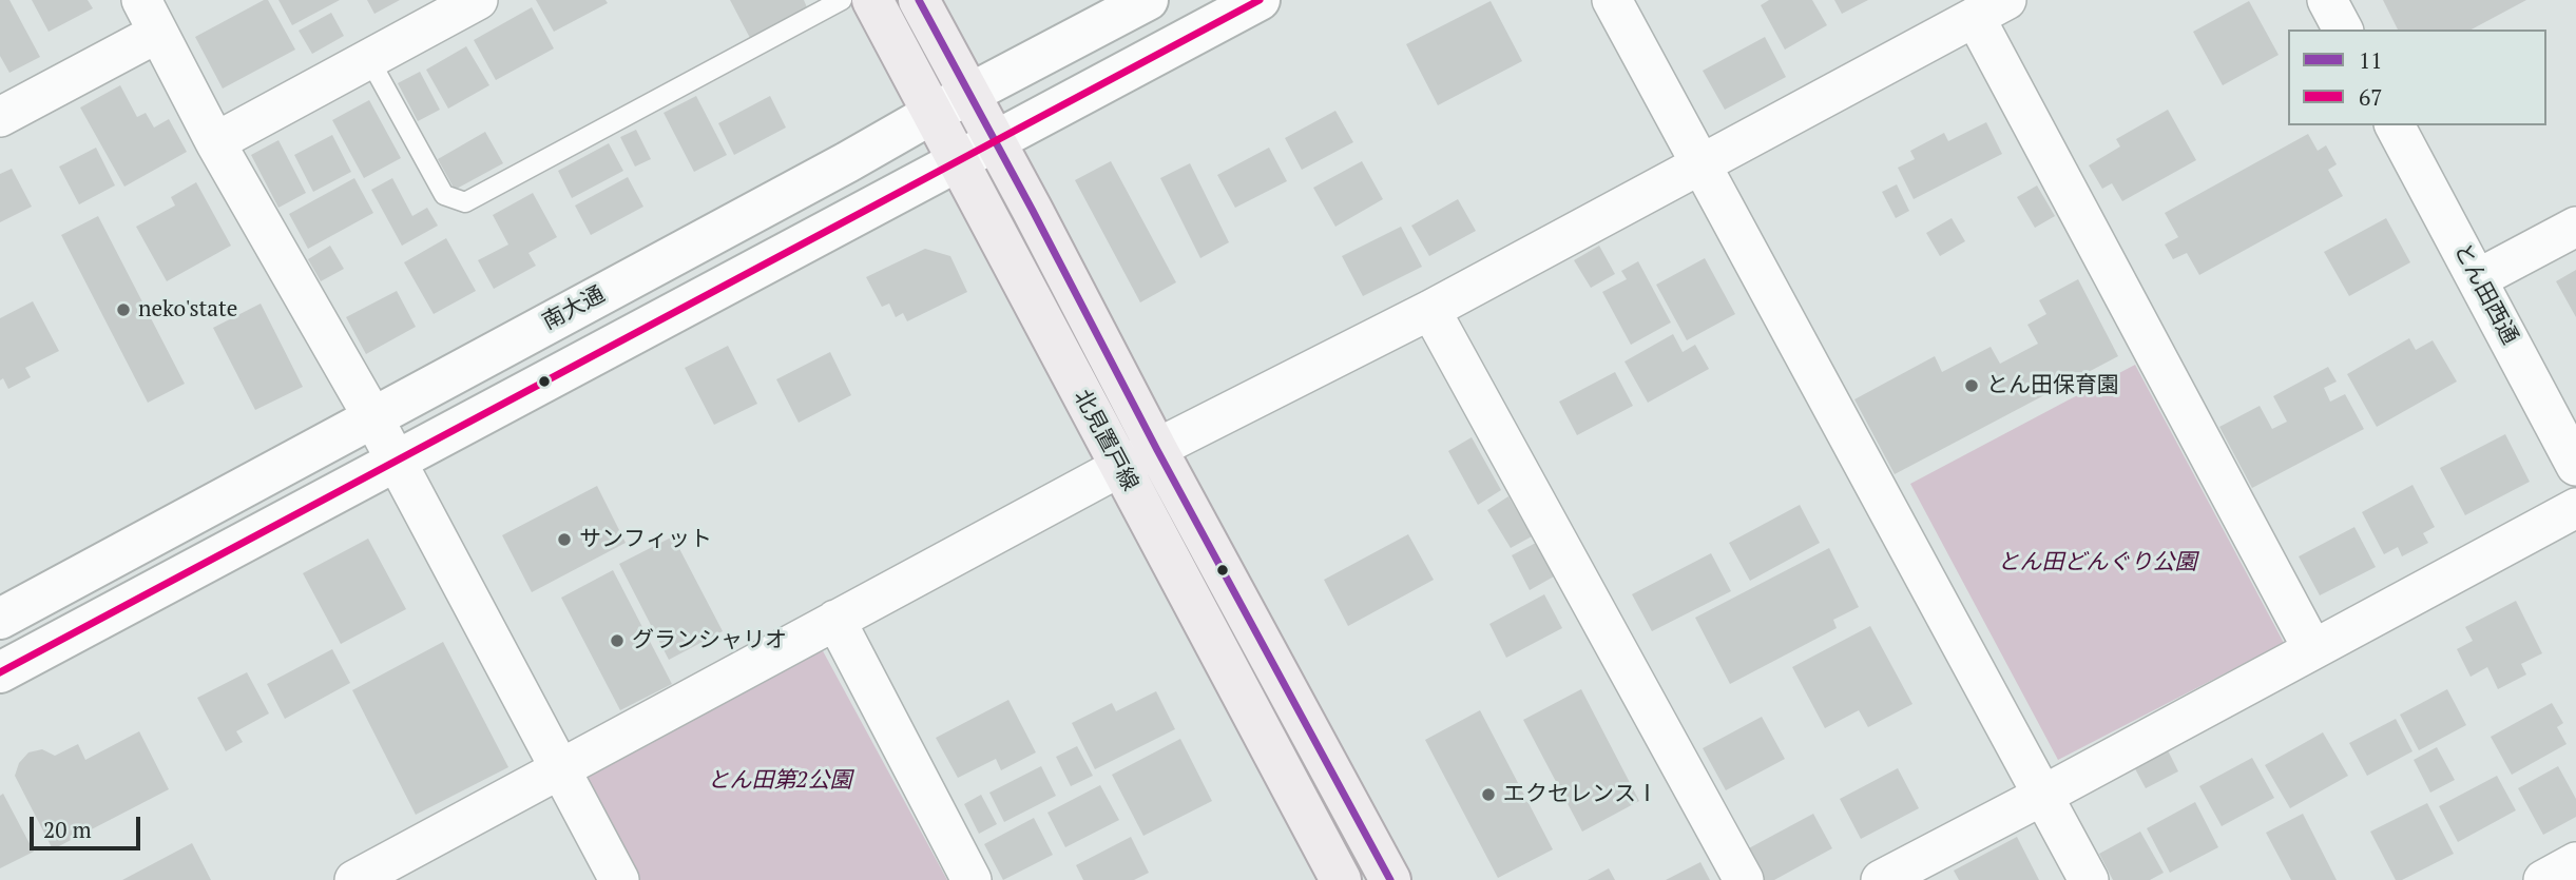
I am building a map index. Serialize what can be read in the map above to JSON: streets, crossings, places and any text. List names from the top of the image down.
{
  "streets": {
    "main road": ["北見置戸線"],
    "street": ["とん田西通", "南大通"]
  },
  "crossings": [
    ["南大通", "北見置戸線"]
  ],
  "parks": ["とん田どんぐり公園", "とん田第2公園"],
  "places": [
    "neko'state",
    "とん田保育園",
    "サンフィット",
    "グランシャリオ",
    "エクセレンスⅠ"
  ],
  "lines": ["transit line 11", "transit line 67"],
  "legend": ["11", "67"],
  "scale_bar": "20 m"
}
